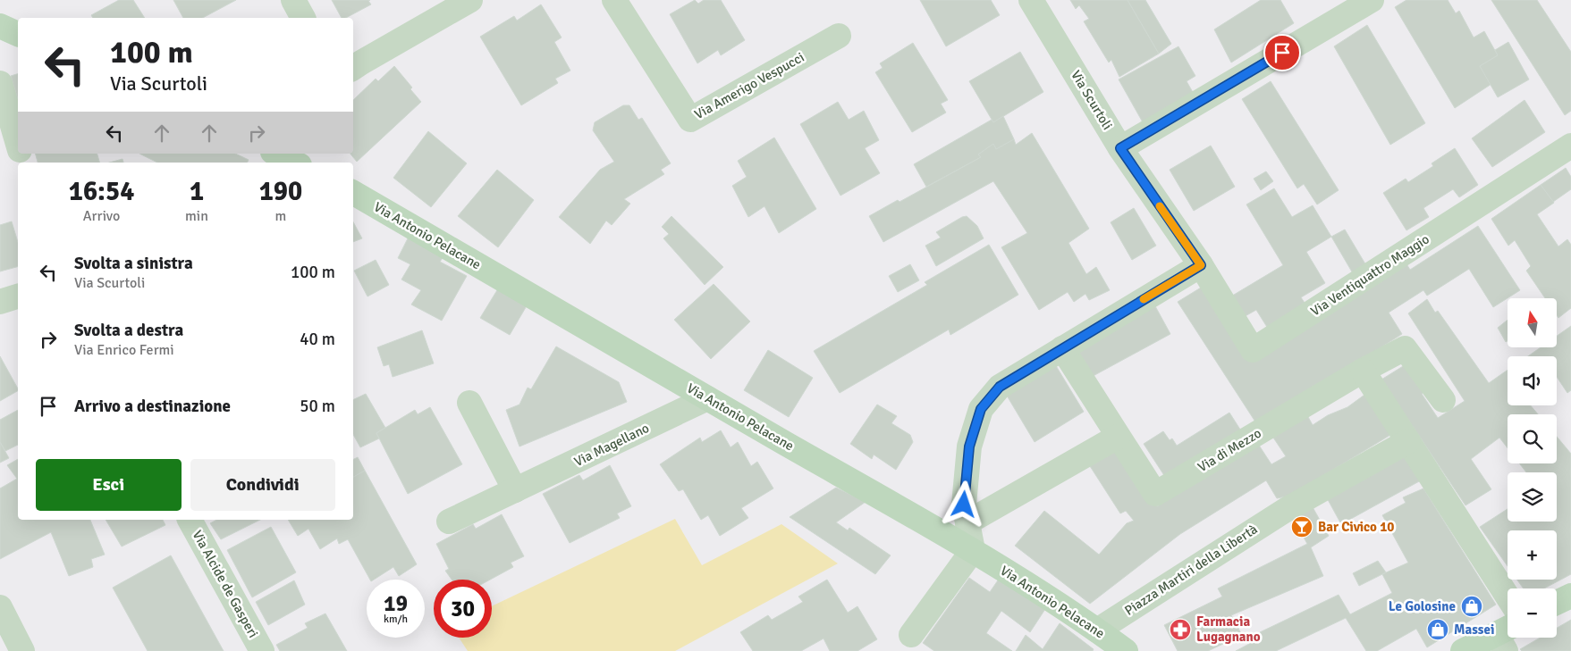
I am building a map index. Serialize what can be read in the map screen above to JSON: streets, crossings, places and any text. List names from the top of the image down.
{
  "streets": {
    "street": [
      "Via Amerigo Vespucci",
      "Via Scurtoli",
      "Via Antonio Pelacane",
      "Via Ventiquattro Maggio",
      "Via Magellano",
      "Via di Mezzo",
      "Piazza Martiri della Libertà",
      "Via Alcide de Gasperi"
    ]
  },
  "crossings": [
    ["Via Scurtoli", "Via Ventiquattro Maggio"],
    ["Via Antonio Pelacane", "Via Magellano"],
    ["Via Antonio Pelacane", "Piazza Martiri della Libertà"]
  ],
  "places": {
    "bar": ["Bar Civico 10"],
    "shop": ["Le Golosine", "Massei"],
    "pharmacy": ["Farmacia Lugagnano"]
  },
  "north": "top",
  "page": {
    "turn": ["100 m", "Via Scurtoli"],
    "eta": [
      "16:54",
      "Arrivo",
      "1",
      "min",
      "190",
      "m"
    ],
    "list": [
      {
        "name": "Svolta a sinistra",
        "note": "Via Scurtoli",
        "value": "100 m"
      },
      {
        "name": "Svolta a destra",
        "note": "Via Enrico Fermi",
        "value": "40 m"
      },
      {
        "name": "Arrivo a destinazione",
        "value": "50 m"
      }
    ],
    "map_buttons": ["+", "−"],
    "buttons": ["Esci", "Condividi"],
    "speed": "19 km/h",
    "limit": "30"
  }
}
